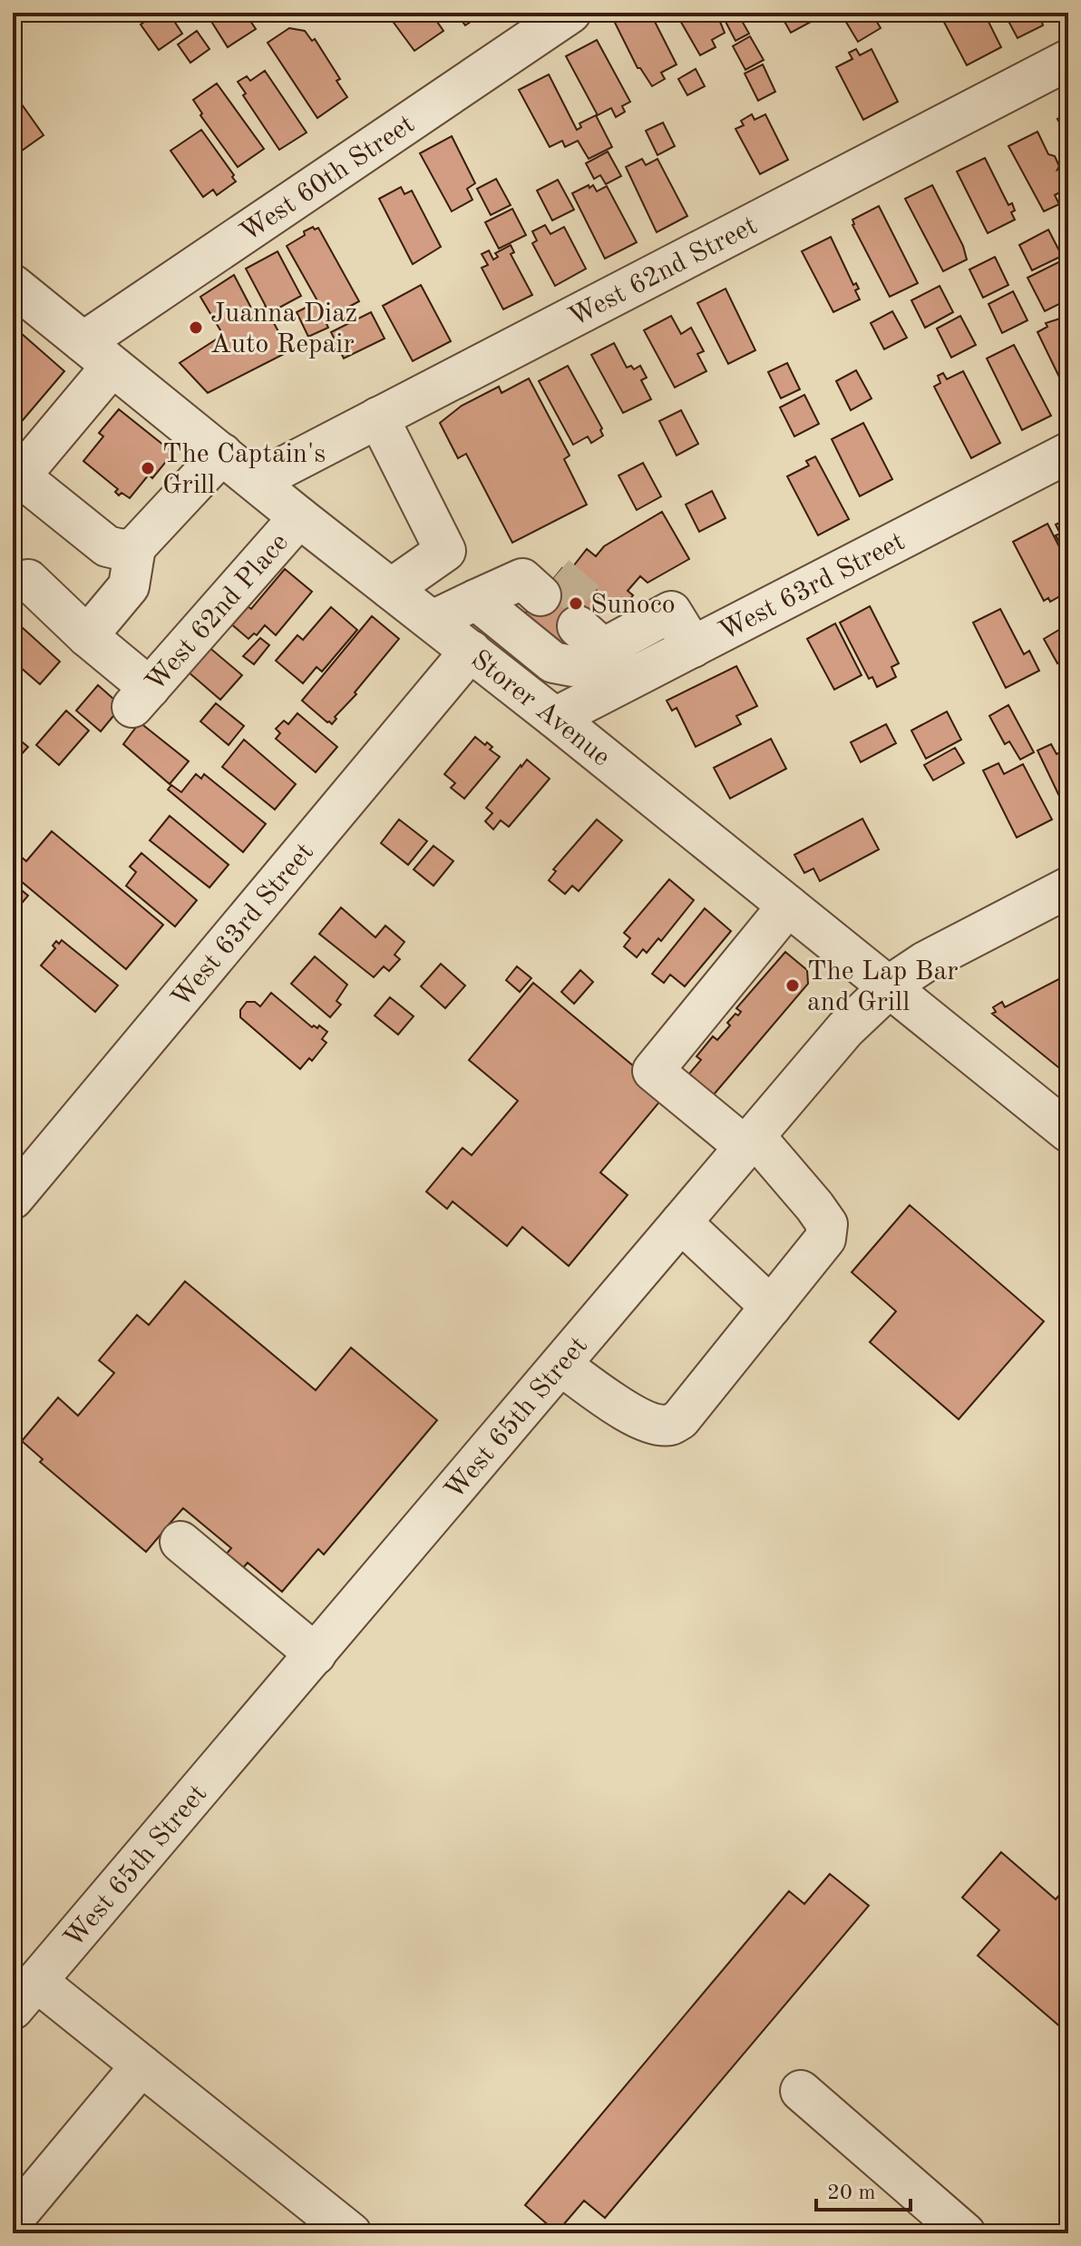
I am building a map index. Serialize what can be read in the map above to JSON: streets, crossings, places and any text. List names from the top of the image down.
{
  "streets": {
    "street": [
      "West 60th Street",
      "West 62nd Street",
      "West 63rd Street",
      "West 62nd Place",
      "Storer Avenue",
      "West 65th Street"
    ]
  },
  "crossings": [
    ["West 60th Street", "Storer Avenue"],
    ["West 62nd Street", "Storer Avenue"],
    ["West 63rd Street", "Storer Avenue"],
    ["West 62nd Place", "Storer Avenue"],
    ["Storer Avenue", "West 65th Street"]
  ],
  "places": [
    "Juanna Diaz Auto Repair",
    "The Captain's Grill",
    "Sunoco",
    "The Lap Bar and Grill"
  ],
  "scale_bar": "20 m"
}
